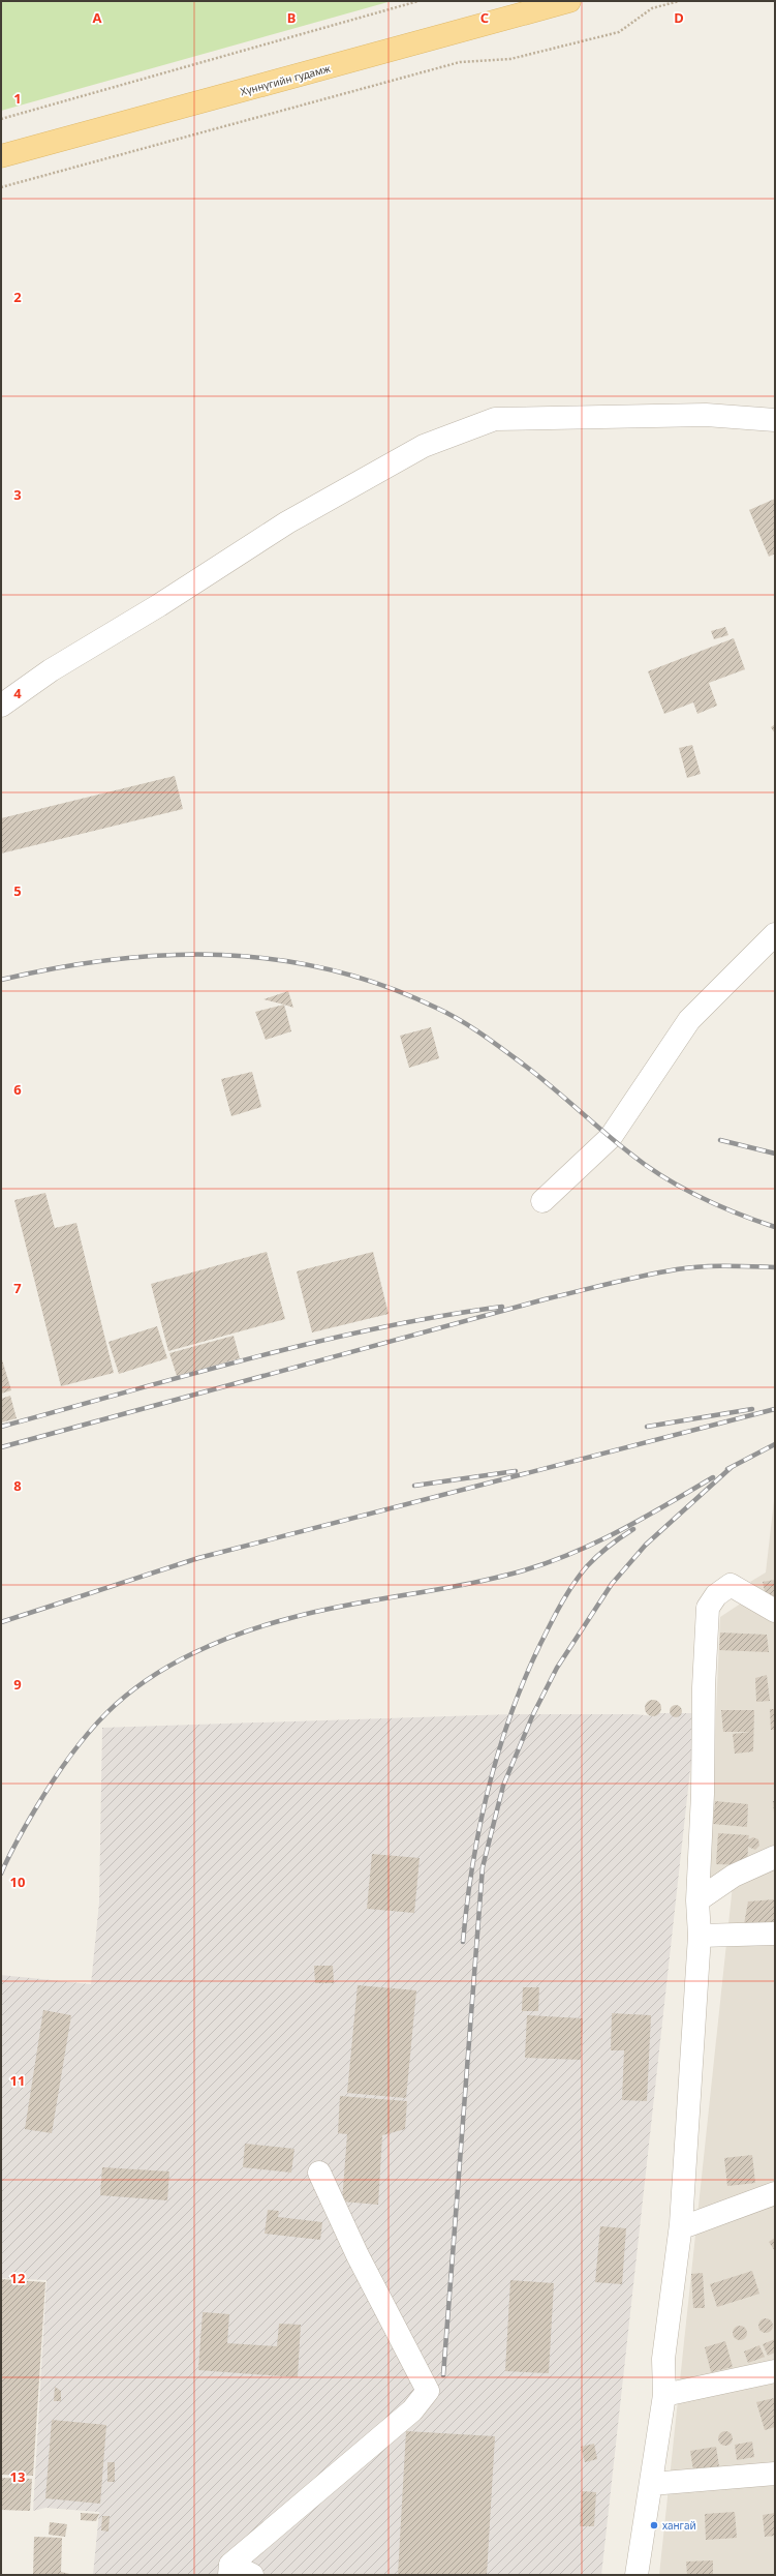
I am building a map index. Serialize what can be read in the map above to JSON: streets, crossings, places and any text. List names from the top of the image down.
{
  "streets": {
    "main road": ["Хүннүгийн гудамж"]
  },
  "places": ["хангай"],
  "grid": {
    "columns": [
      "A",
      "B",
      "C",
      "D"
    ],
    "rows": [
      "1",
      "2",
      "3",
      "4",
      "5",
      "6",
      "7",
      "8",
      "9",
      "10",
      "11",
      "12",
      "13"
    ]
  }
}
